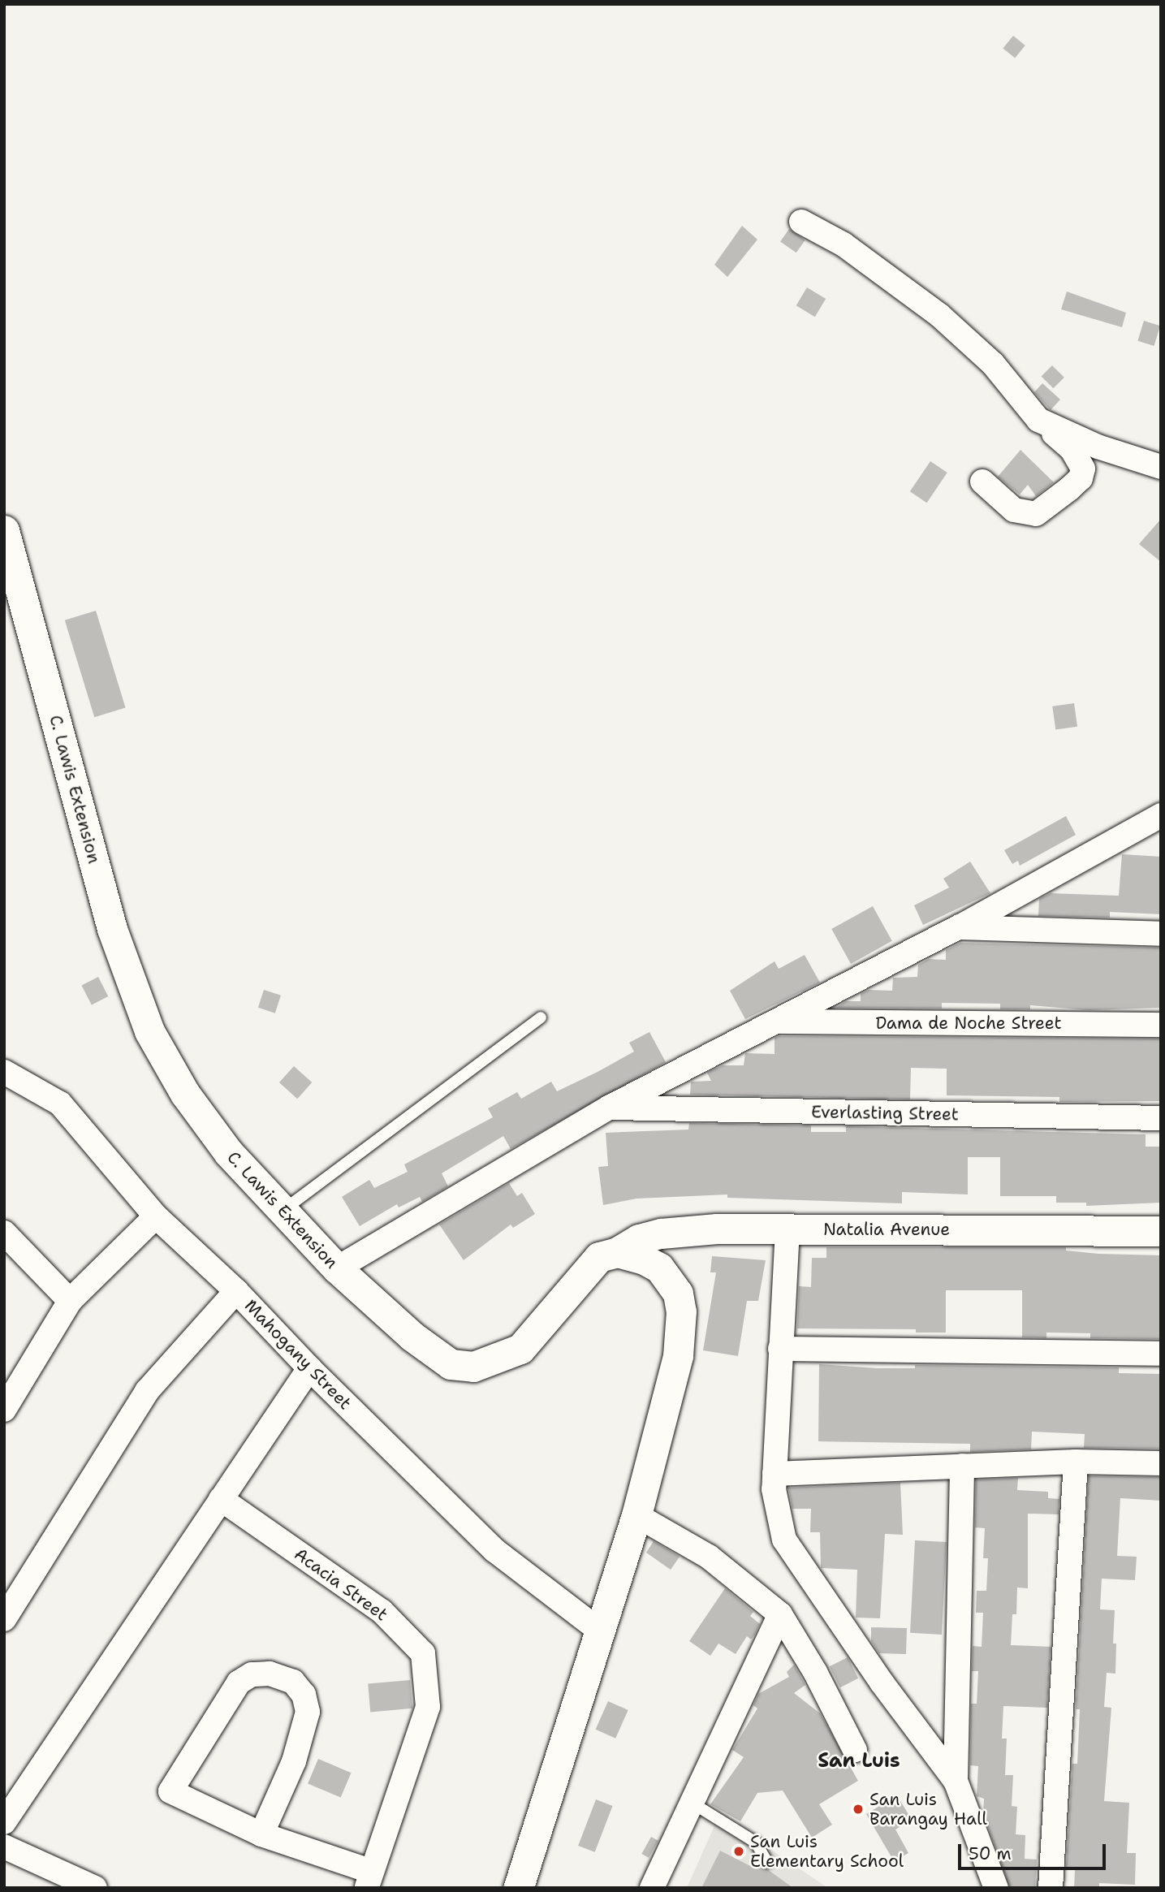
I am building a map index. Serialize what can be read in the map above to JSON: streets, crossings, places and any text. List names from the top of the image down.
{
  "streets": {
    "street": [
      "C. Lawis Extension",
      "Dama de Noche Street",
      "Everlasting Street",
      "Natalia Avenue",
      "Mahogany Street",
      "Acacia Street"
    ]
  },
  "crossings": [
    ["C. Lawis Extension", "Natalia Avenue"]
  ],
  "districts": ["San Luis"],
  "places": ["San Luis Barangay Hall", "San Luis Elementary School"],
  "scale_bar": "50 m"
}
